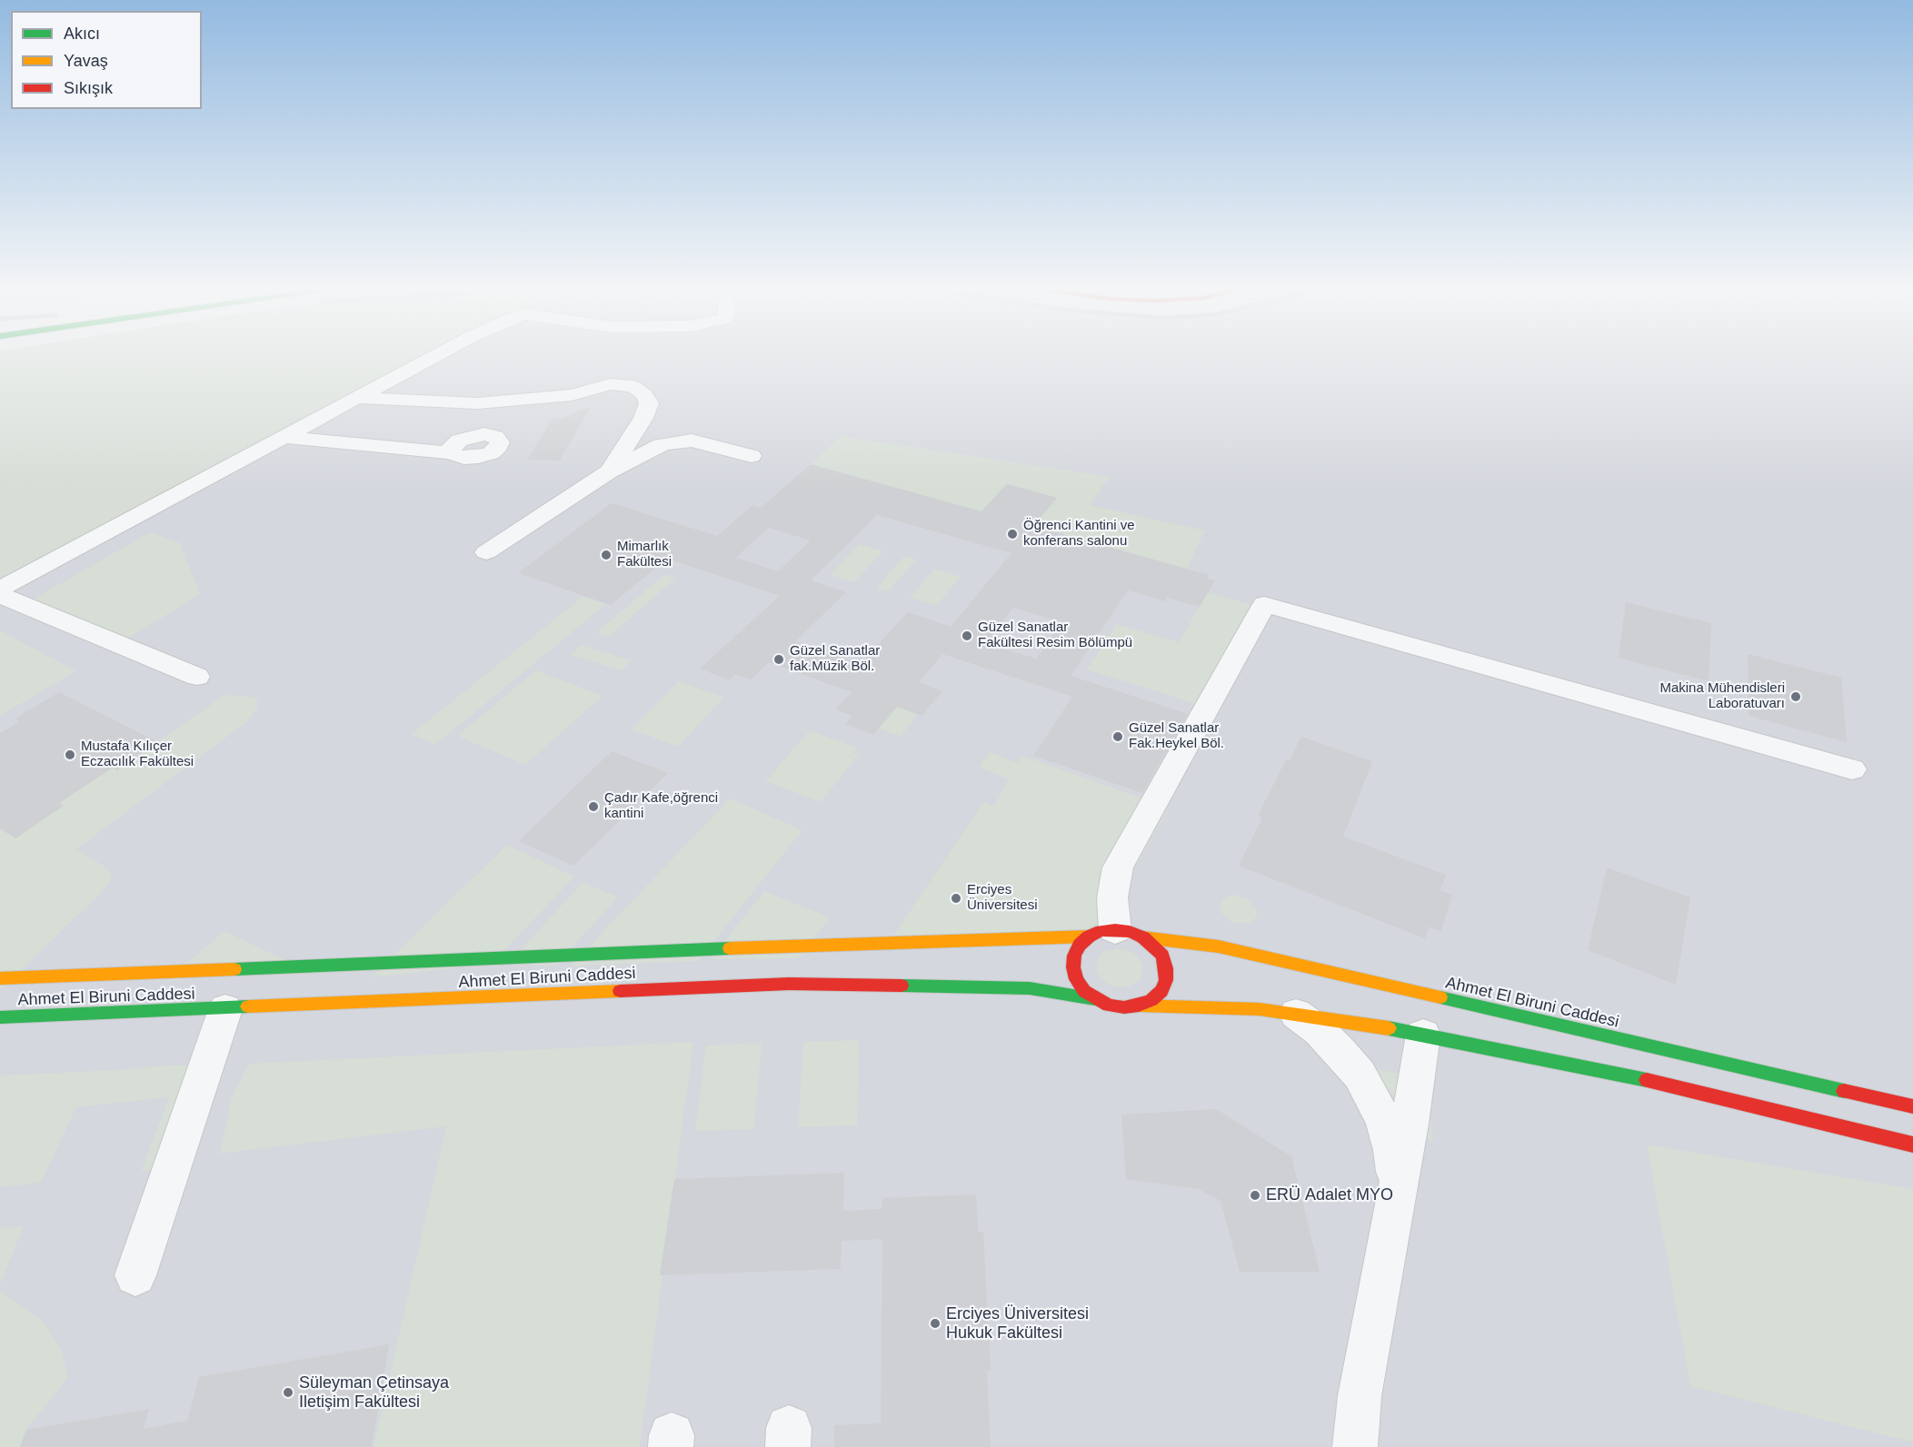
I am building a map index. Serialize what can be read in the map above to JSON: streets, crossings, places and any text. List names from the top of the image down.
{
  "streets": {
    "street": ["Ahmet El Biruni Caddesi"]
  },
  "places": [
    "Öğrenci Kantini ve konferans salonu",
    "Mimarlık Fakültesi",
    "Güzel Sanatlar Fakültesi Resim Bölümpü",
    "Güzel Sanatlar fak.Müzik Böl.",
    "Makina Mühendisleri Laboratuvarı",
    "Güzel Sanatlar Fak.Heykel Böl.",
    "Mustafa Kılıçer Eczacılık Fakültesi",
    "Çadır Kafe,öğrenci kantini",
    "Erciyes Üniversitesi",
    "ERÜ Adalet MYO",
    "Erciyes Üniversitesi Hukuk Fakültesi",
    "Süleyman Çetinsaya Iletişim Fakültesi"
  ],
  "legend": ["Akıcı", "Yavaş", "Sıkışık"]
}
